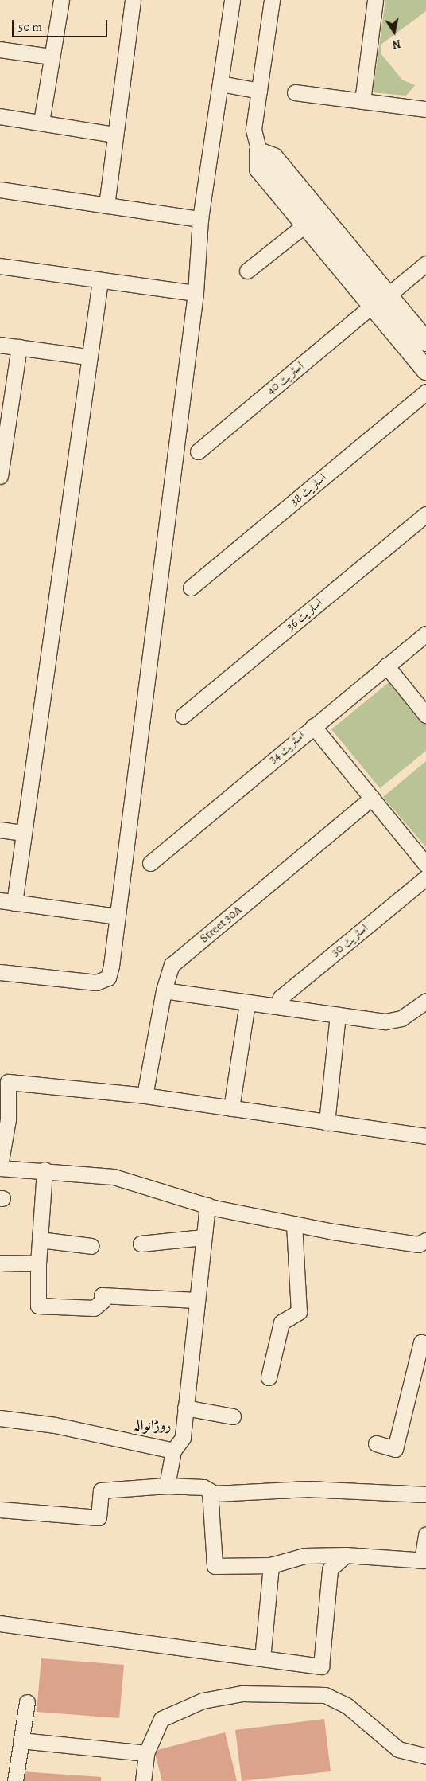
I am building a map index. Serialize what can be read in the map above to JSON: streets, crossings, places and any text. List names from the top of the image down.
{
  "streets": {
    "street": [
      "اسٹریٹ 40",
      "اسٹریٹ 38",
      "اسٹریٹ 36",
      "اسٹریٹ 34",
      "Street 30A",
      "اسٹریٹ 30"
    ]
  },
  "districts": ["روڑانوالہ"],
  "scale_bar": "50 m",
  "north": "bottom"
}
